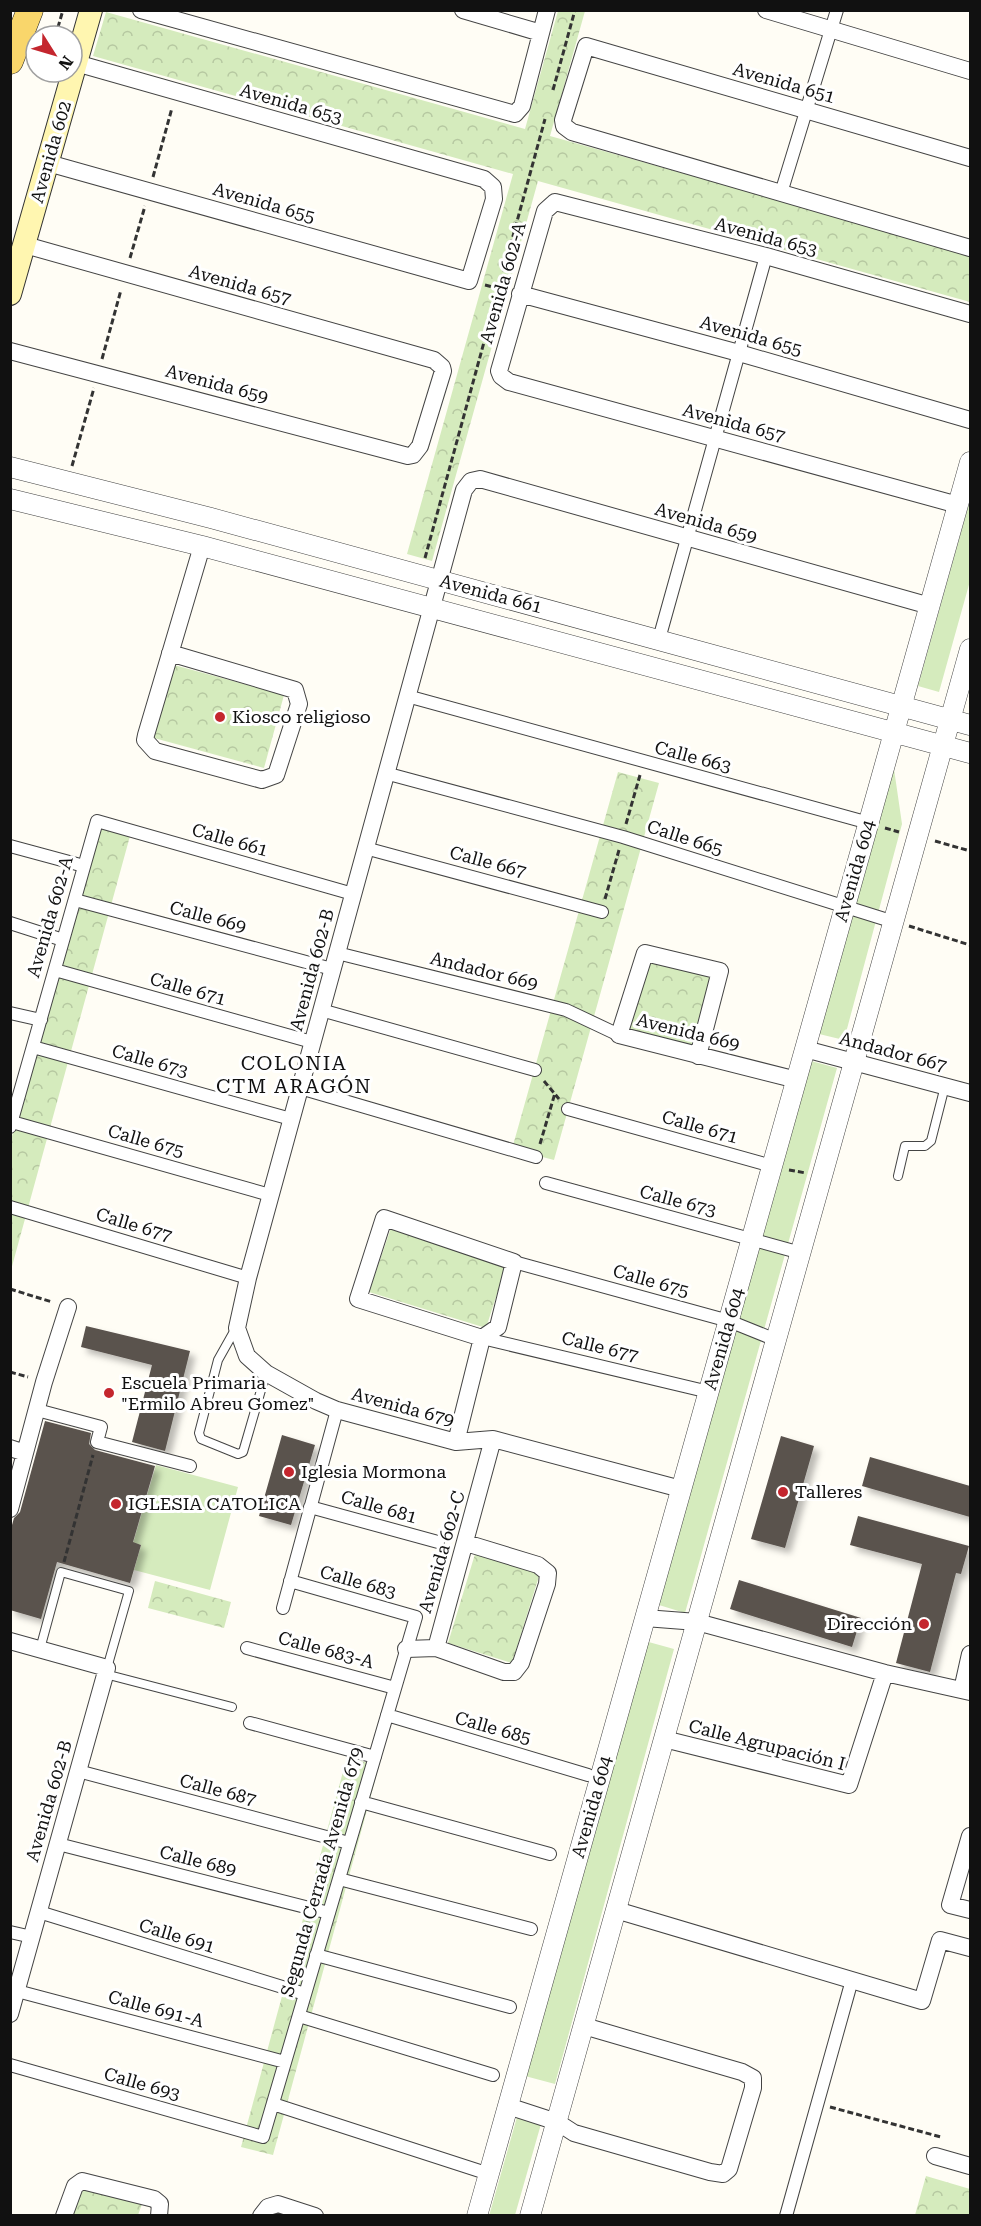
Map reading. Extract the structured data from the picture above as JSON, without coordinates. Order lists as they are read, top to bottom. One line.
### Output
{"streets":{"main road":["Avenida 602"],"street":["Avenida 651","Avenida 653","Avenida 655","Avenida 602-A","Avenida 657","Avenida 659","Avenida 661","Calle 663","Calle 665","Calle 661","Calle 667","Avenida 604","Calle 669","Avenida 602-B","Andador 669","Calle 671","Avenida 669","Andador 667","Calle 673","Calle 675","Calle 677","Avenida 679","Calle 681","Avenida 602-C","Calle 683","Calle 683-A","Calle 685","Calle Agrupación I","Calle 687","Calle 689","Segunda Cerrada Avenida 679","Calle 691","Calle 691-A","Calle 693"]},"crossings":[["Avenida 653","Avenida 602-A"],["Avenida 602","Avenida 655"],["Avenida 602","Avenida 657"],["Avenida 655","Avenida 602-A"],["Avenida 602-A","Avenida 657"],["Avenida 602-A","Calle 661"],["Avenida 602-A","Calle 669"],["Avenida 602-A","Calle 671"],["Avenida 602-A","Calle 673"],["Avenida 602-A","Calle 675"],["Avenida 657","Avenida 659"],["Avenida 657","Avenida 604"],["Avenida 659","Avenida 661"],["Avenida 659","Avenida 604"],["Avenida 661","Avenida 604"],["Avenida 661","Avenida 602-B"],["Calle 663","Avenida 604"],["Calle 663","Avenida 602-B"],["Calle 665","Avenida 604"],["Calle 665","Avenida 602-B"],["Calle 661","Avenida 602-B"],["Calle 667","Avenida 602-B"],["Avenida 604","Calle 671"],["Avenida 604","Avenida 669"],["Avenida 604","Andador 667"],["Avenida 604","Calle 673"],["Avenida 604","Calle 675"],["Avenida 604","Calle 677"],["Avenida 604","Avenida 679"],["Calle 669","Avenida 602-B"],["Calle 669","Andador 669"],["Avenida 602-B","Andador 669"],["Avenida 602-B","Calle 671"],["Avenida 602-B","Calle 673"],["Avenida 602-B","Calle 675"],["Avenida 602-B","Calle 677"],["Avenida 602-B","Avenida 679"],["Avenida 602-B","Calle 687"],["Avenida 602-B","Calle 689"],["Avenida 602-B","Calle 691"],["Avenida 602-B","Calle 691-A"],["Andador 669","Avenida 669"],["Avenida 679","Avenida 602-C"],["Calle 683","Segunda Cerrada Avenida 679"],["Calle 683-A","Segunda Cerrada Avenida 679"],["Calle 685","Segunda Cerrada Avenida 679"],["Calle 687","Segunda Cerrada Avenida 679"],["Calle 689","Segunda Cerrada Avenida 679"],["Segunda Cerrada Avenida 679","Calle 691"],["Segunda Cerrada Avenida 679","Calle 691-A"],["Segunda Cerrada Avenida 679","Calle 693"]],"districts":["COLONIA CTM ARAGÓN"],"places":["Kiosco religioso","Escuela Primaria \"Ermilo Abreu Gomez\"","Iglesia Mormona","Talleres","IGLESIA CATOLICA","Dirección"],"north":"bottom right"}
